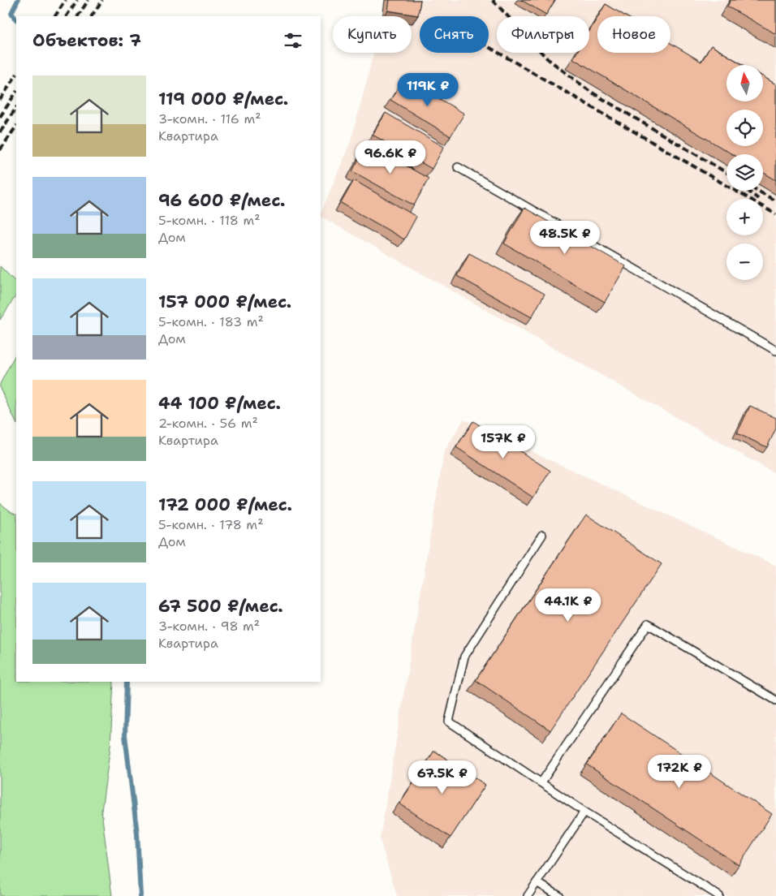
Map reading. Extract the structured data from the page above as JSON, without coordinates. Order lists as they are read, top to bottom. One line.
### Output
{"north":"top","page":{"chip":["Купить","Снять","Фильтры","Новое"],"heading":"Объектов: 7","map_buttons":["+","−"],"list":[{"name":"119 000 ₽/мес.","note":"3-комн. · 116 m² · Квартира"},{"name":"96 600 ₽/мес.","note":"5-комн. · 118 m² · Дом"},{"name":"157 000 ₽/мес.","note":"5-комн. · 183 m² · Дом"},{"name":"44 100 ₽/мес.","note":"2-комн. · 56 m² · Квартира"},{"name":"172 000 ₽/мес.","note":"5-комн. · 178 m² · Дом"},{"name":"67 500 ₽/мес.","note":"3-комн. · 98 m² · Квартира"}],"price":["119K ₽","96.6K ₽","48.5K ₽","157K ₽","44.1K ₽","172K ₽","67.5K ₽"]}}
